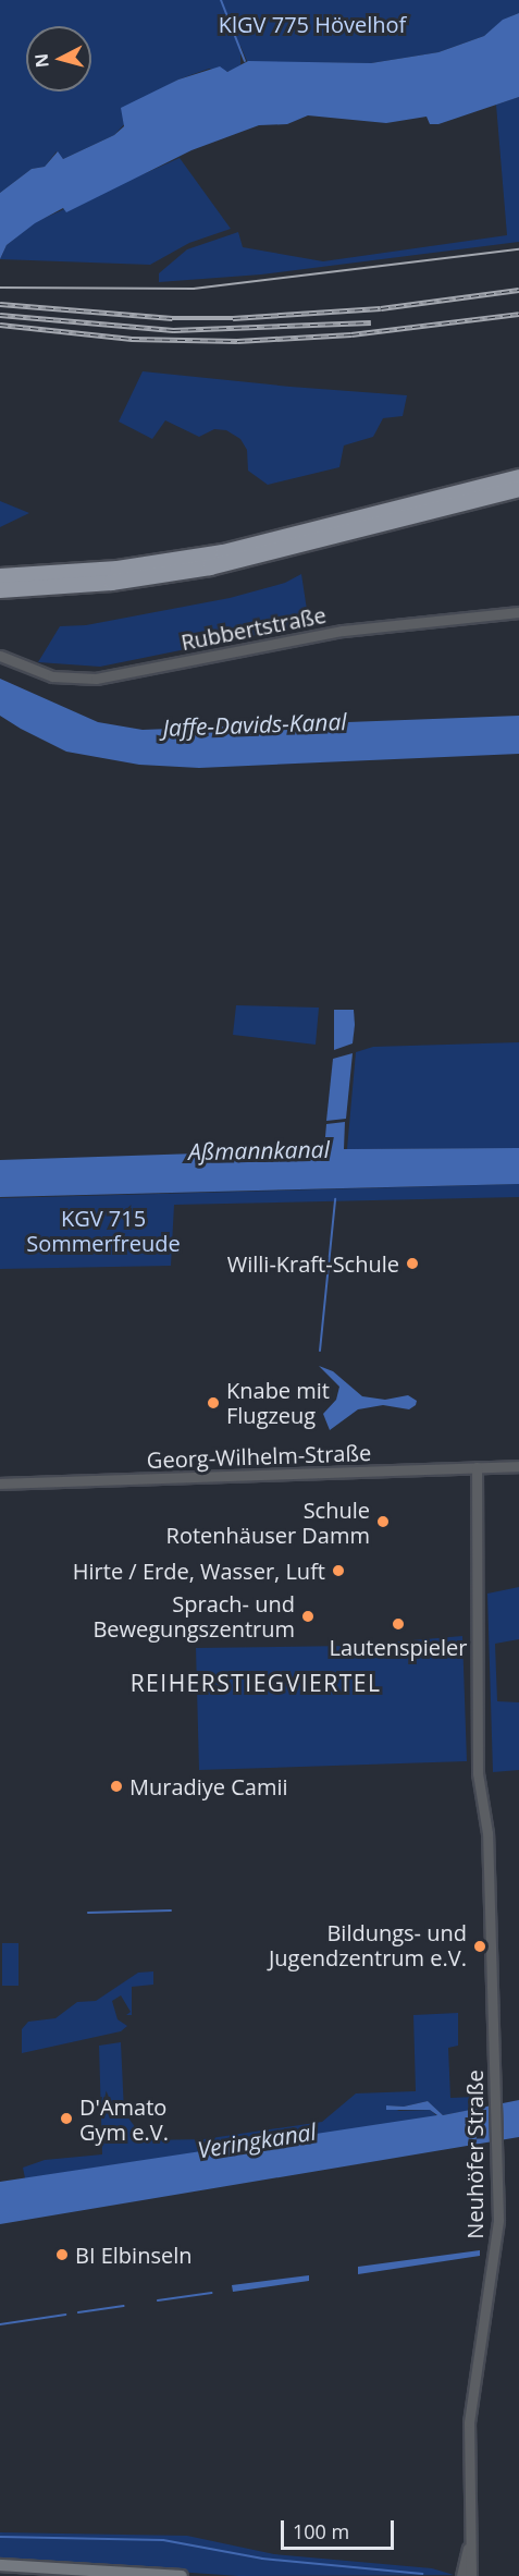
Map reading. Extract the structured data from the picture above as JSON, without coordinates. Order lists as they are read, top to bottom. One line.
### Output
{"streets":{"street":["Rubbertstraße","Georg-Wilhelm-Straße","Neuhöfer Straße"]},"crossings":[["Georg-Wilhelm-Straße","Neuhöfer Straße"]],"districts":["REIHERSTIEGVIERTEL"],"water":["Jaffe-Davids-Kanal","Aßmannkanal","Veringkanal"],"parks":["KlGV 775 Hövelhof","KGV 715 Sommerfreude"],"places":["Willi-Kraft-Schule","Knabe mit Flugzeug","Schule Rotenhäuser Damm","Hirte / Erde, Wasser, Luft","Sprach- und Bewegungszentrum","Lautenspieler","Muradiye Camii","Bildungs- und Jugendzentrum e.V.","D'Amato Gym e.V.","BI Elbinseln"],"scale_bar":"100 m","north":"left"}
